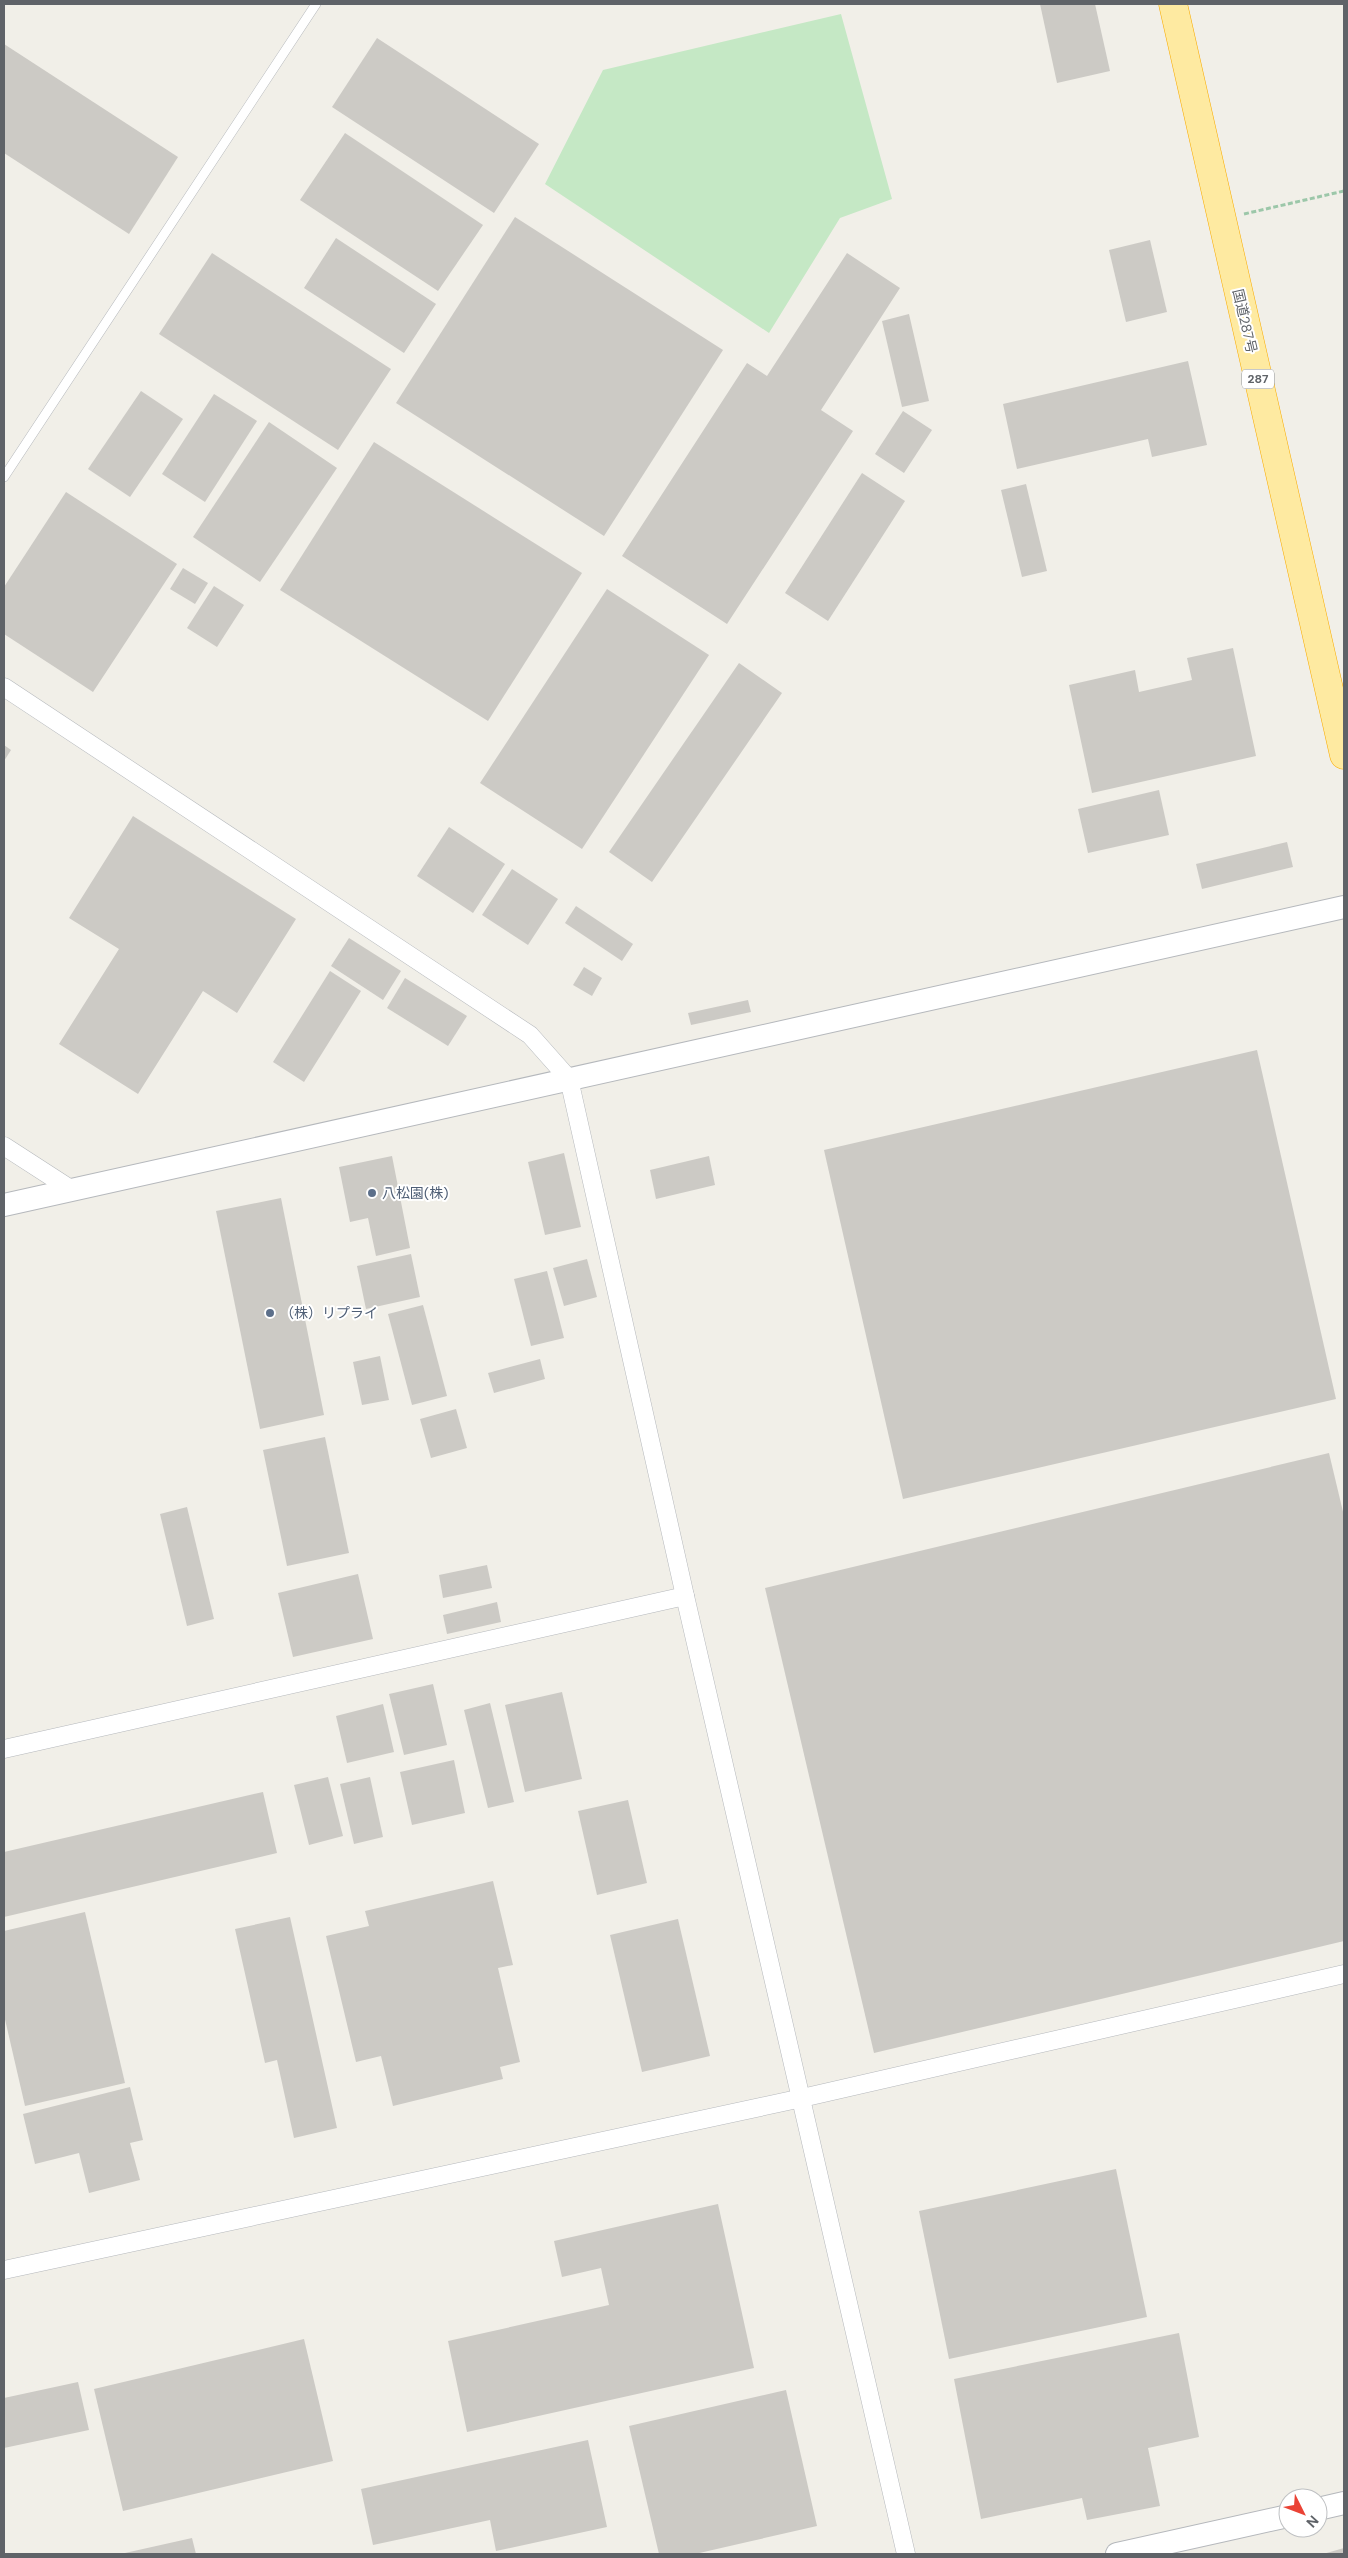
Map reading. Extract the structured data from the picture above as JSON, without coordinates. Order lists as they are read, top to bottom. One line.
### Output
{"streets":{"highway":["国道287号","287"]},"places":["八松園(株)","（株）リプライ"],"north":"bottom right"}
